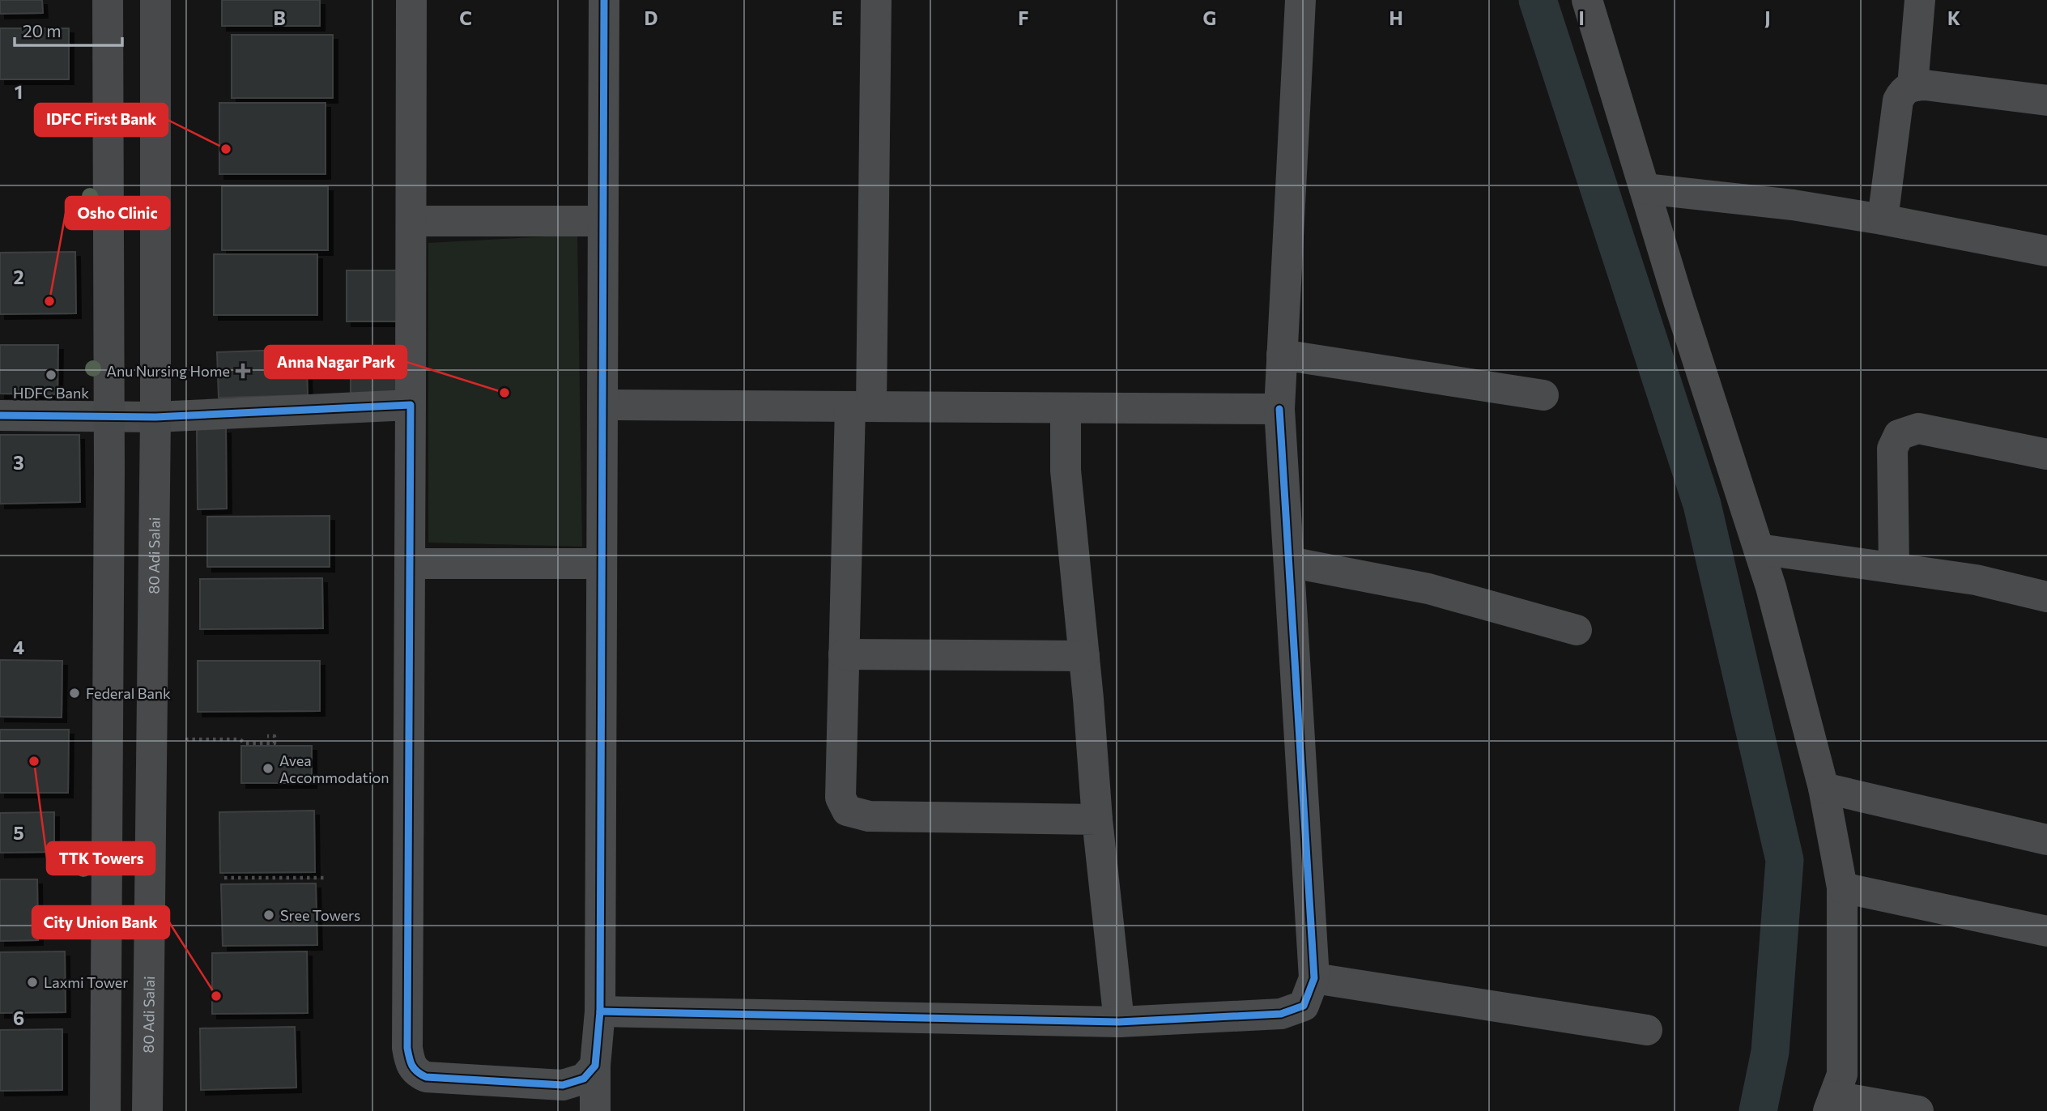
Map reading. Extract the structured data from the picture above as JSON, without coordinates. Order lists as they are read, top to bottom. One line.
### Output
{"streets":{"main road":["80 Adi Salai"]},"places":{"other":["IDFC First Bank","Osho Clinic","HDFC Bank","Anna Nagar Park","Federal Bank","TTK Towers","Avea Accommodation","Sree Towers","Laxmi Tower","City Union Bank"],"health":["Anu Nursing Home"]},"scale_bar":"20 m","grid":{"columns":["B","C","D","E","F","G","H","I","J","K"],"rows":["1","2","3","4","5","6"]}}
